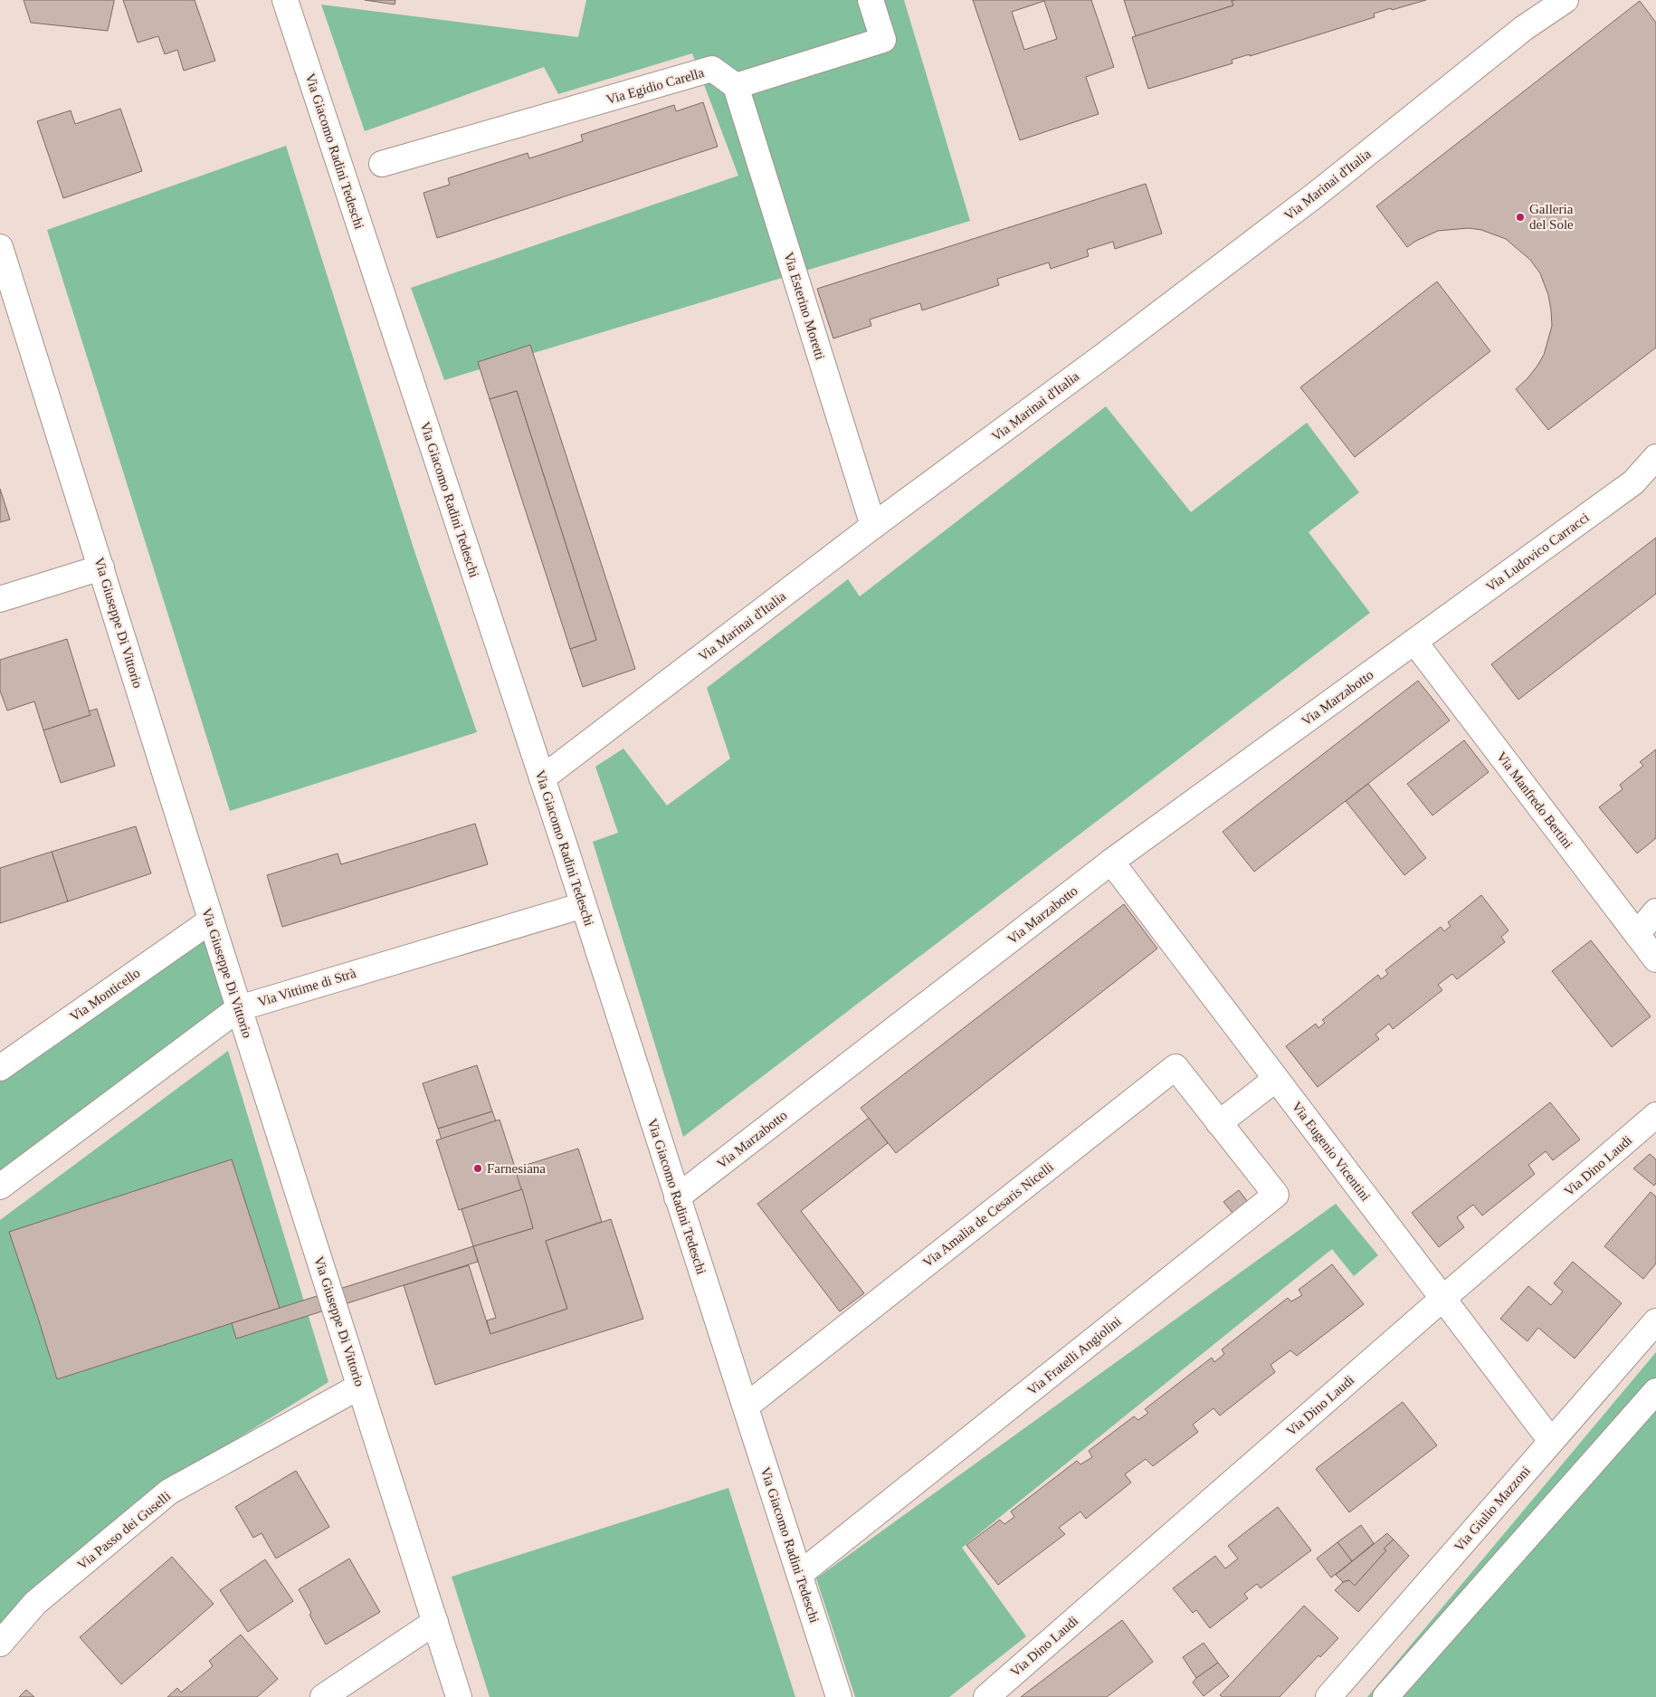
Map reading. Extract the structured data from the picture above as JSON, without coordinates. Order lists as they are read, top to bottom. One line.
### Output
{"streets":{"street":["Via Egidio Carella","Via Giacomo Radini Tedeschi","Via Marinai d'Italia","Via Esterino Moretti","Via Ludovico Carracci","Via Giuseppe Di Vittorio","Via Marzabotto","Via Manfredo Bertini","Via Vittime di Strà","Via Monticello","Via Eugenio Vicentini","Via Dino Laudi","Via Amalia de Cesaris Nicelli","Via Fratelli Angiolini","Via Giulio Mazzoni","Via Passo dei Guselli"]},"crossings":[["Via Egidio Carella","Via Esterino Moretti"],["Via Giacomo Radini Tedeschi","Via Marinai d'Italia"],["Via Giacomo Radini Tedeschi","Via Marzabotto"],["Via Giacomo Radini Tedeschi","Via Vittime di Strà"],["Via Giacomo Radini Tedeschi","Via Amalia de Cesaris Nicelli"],["Via Giacomo Radini Tedeschi","Via Fratelli Angiolini"],["Via Marinai d'Italia","Via Esterino Moretti"],["Via Ludovico Carracci","Via Marzabotto"],["Via Ludovico Carracci","Via Manfredo Bertini"],["Via Giuseppe Di Vittorio","Via Vittime di Strà"],["Via Giuseppe Di Vittorio","Via Monticello"],["Via Giuseppe Di Vittorio","Via Passo dei Guselli"],["Via Marzabotto","Via Manfredo Bertini"],["Via Marzabotto","Via Eugenio Vicentini"],["Via Eugenio Vicentini","Via Dino Laudi"],["Via Eugenio Vicentini","Via Giulio Mazzoni"],["Via Amalia de Cesaris Nicelli","Via Fratelli Angiolini"]],"places":["Galleria del Sole","Farnesiana"]}
